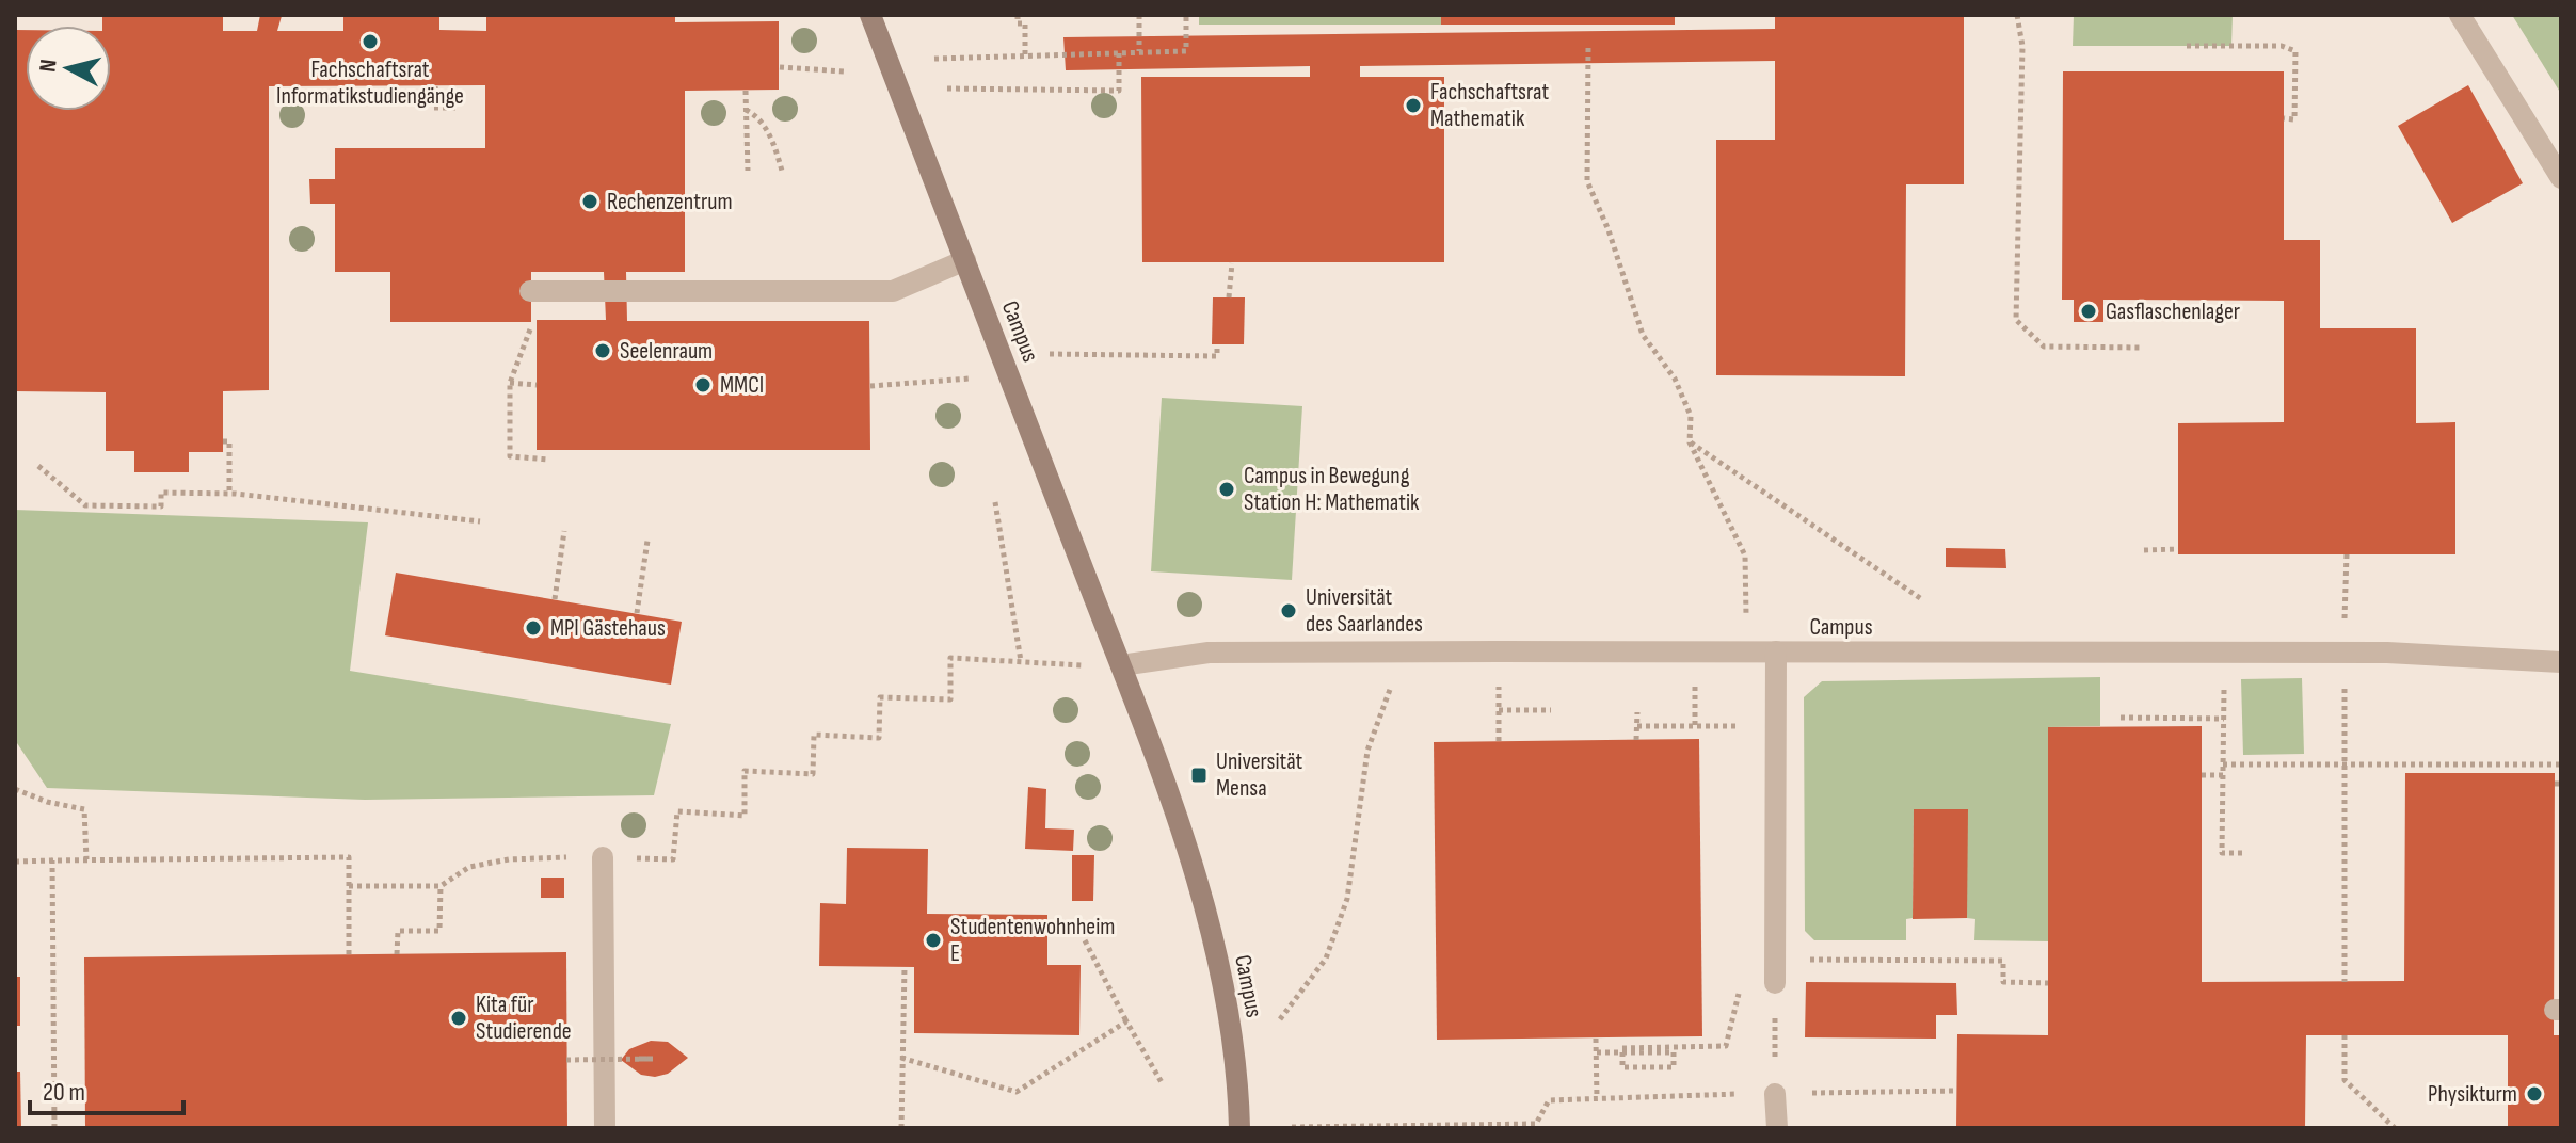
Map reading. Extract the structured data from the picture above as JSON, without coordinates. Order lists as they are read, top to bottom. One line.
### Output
{"streets":{"street":["Campus"]},"places":{"other":["Fachschaftsrat Informatikstudiengänge","Fachschaftsrat Mathematik","Rechenzentrum","Gasflaschenlager","Seelenraum","MMCI","Campus in Bewegung Station H: Mathematik","Universität des Saarlandes","MPI Gästehaus","Studentenwohnheim E","Kita für Studierende","Physikturm"],"transit":["Universität Mensa"]},"scale_bar":"20 m","north":"left"}
